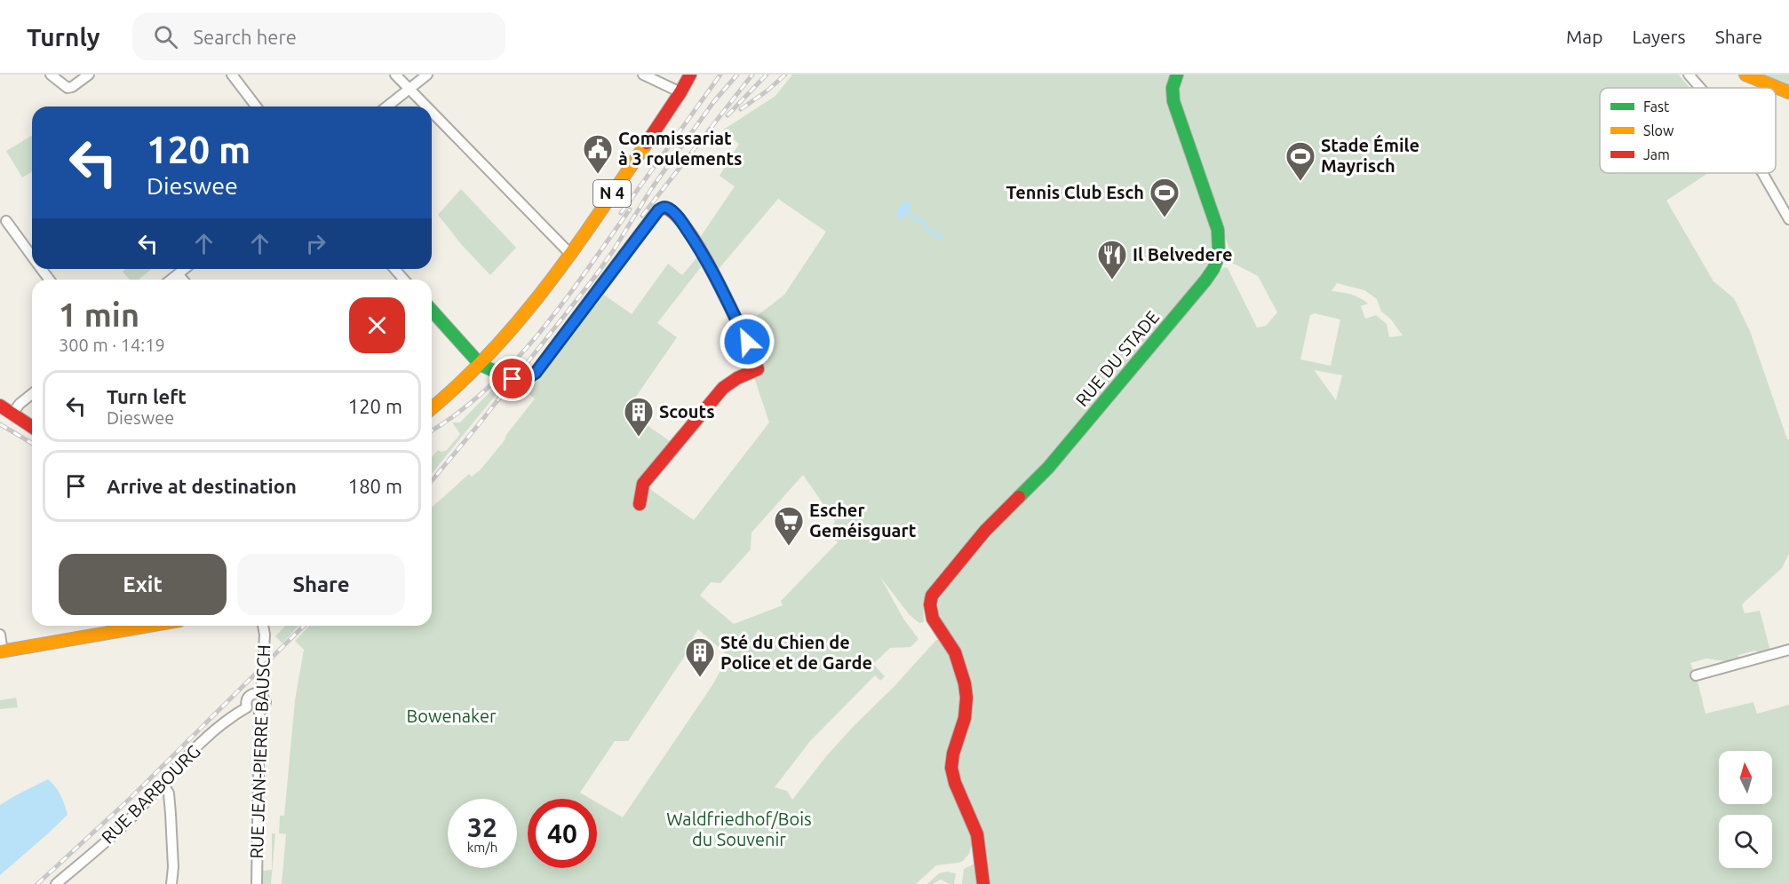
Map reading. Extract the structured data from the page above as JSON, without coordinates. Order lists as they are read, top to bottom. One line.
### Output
{"streets":{"street":["N 4","RUE DU STADE","RUE JEAN-PIERRE BAUSCH","RUE BARBOURG"]},"crossings":[["RUE JEAN-PIERRE BAUSCH","RUE BARBOURG"]],"parks":["Bowenaker","Waldfriedhof/Bois du Souvenir"],"places":{"public building":["Commissariat à 3 roulements"],"sports":["Stade Émile Mayrisch","Tennis Club Esch"],"restaurant":["Il Belvedere"],"building":["Scouts","Sté du Chien de Police et de Garde"],"supermarket":["Escher Geméisguart"]},"legend":["Fast","Slow","Jam"],"north":"top","page":{"header":"Turnly","search":"Search here","nav":["Map","Layers","Share"],"turn":["120 m","Dieswee"],"heading":["1 min","300 m · 14:19"],"list":[{"name":"Turn left","note":"Dieswee","value":"120 m"},{"name":"Arrive at destination","value":"180 m"}],"buttons":["Exit","Share"],"speed":"32 km/h","limit":"40"}}
